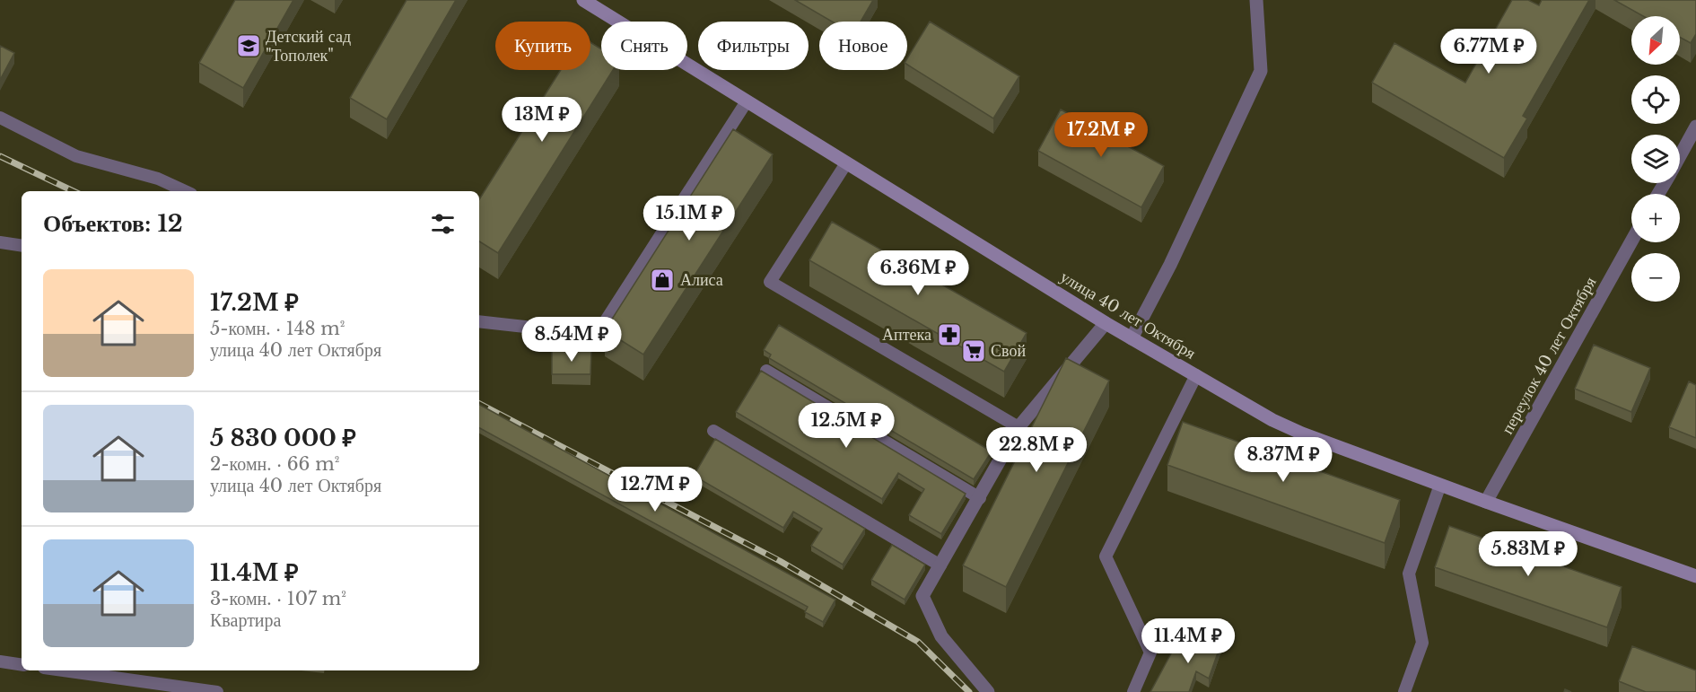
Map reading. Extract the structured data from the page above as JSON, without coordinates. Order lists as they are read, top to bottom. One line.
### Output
{"streets":{"main road":["улица 40 лет Октября"],"street":["переулок 40 лет Октября"]},"crossings":[["улица 40 лет Октября","переулок 40 лет Октября"]],"places":{"school or university":["Детский сад \"Тополек\""],"shop":["Алиса"],"pharmacy":["Аптека"],"supermarket":["Свой"]},"north":"bottom left","page":{"map_buttons":["+","−"],"chip":["Купить","Снять","Фильтры","Новое"],"price":["6.77M ₽","13M ₽","17.2M ₽","15.1M ₽","6.36M ₽","8.54M ₽","12.5M ₽","22.8M ₽","8.37M ₽","12.7M ₽","5.83M ₽","11.4M ₽"],"heading":"Объектов: 12","list":[{"name":"17.2M ₽","note":"5-комн. · 148 m² · улица 40 лет Октября"},{"name":"5 830 000 ₽","note":"2-комн. · 66 m² · улица 40 лет Октября"},{"name":"11.4M ₽","note":"3-комн. · 107 m² · Квартира"}]}}
